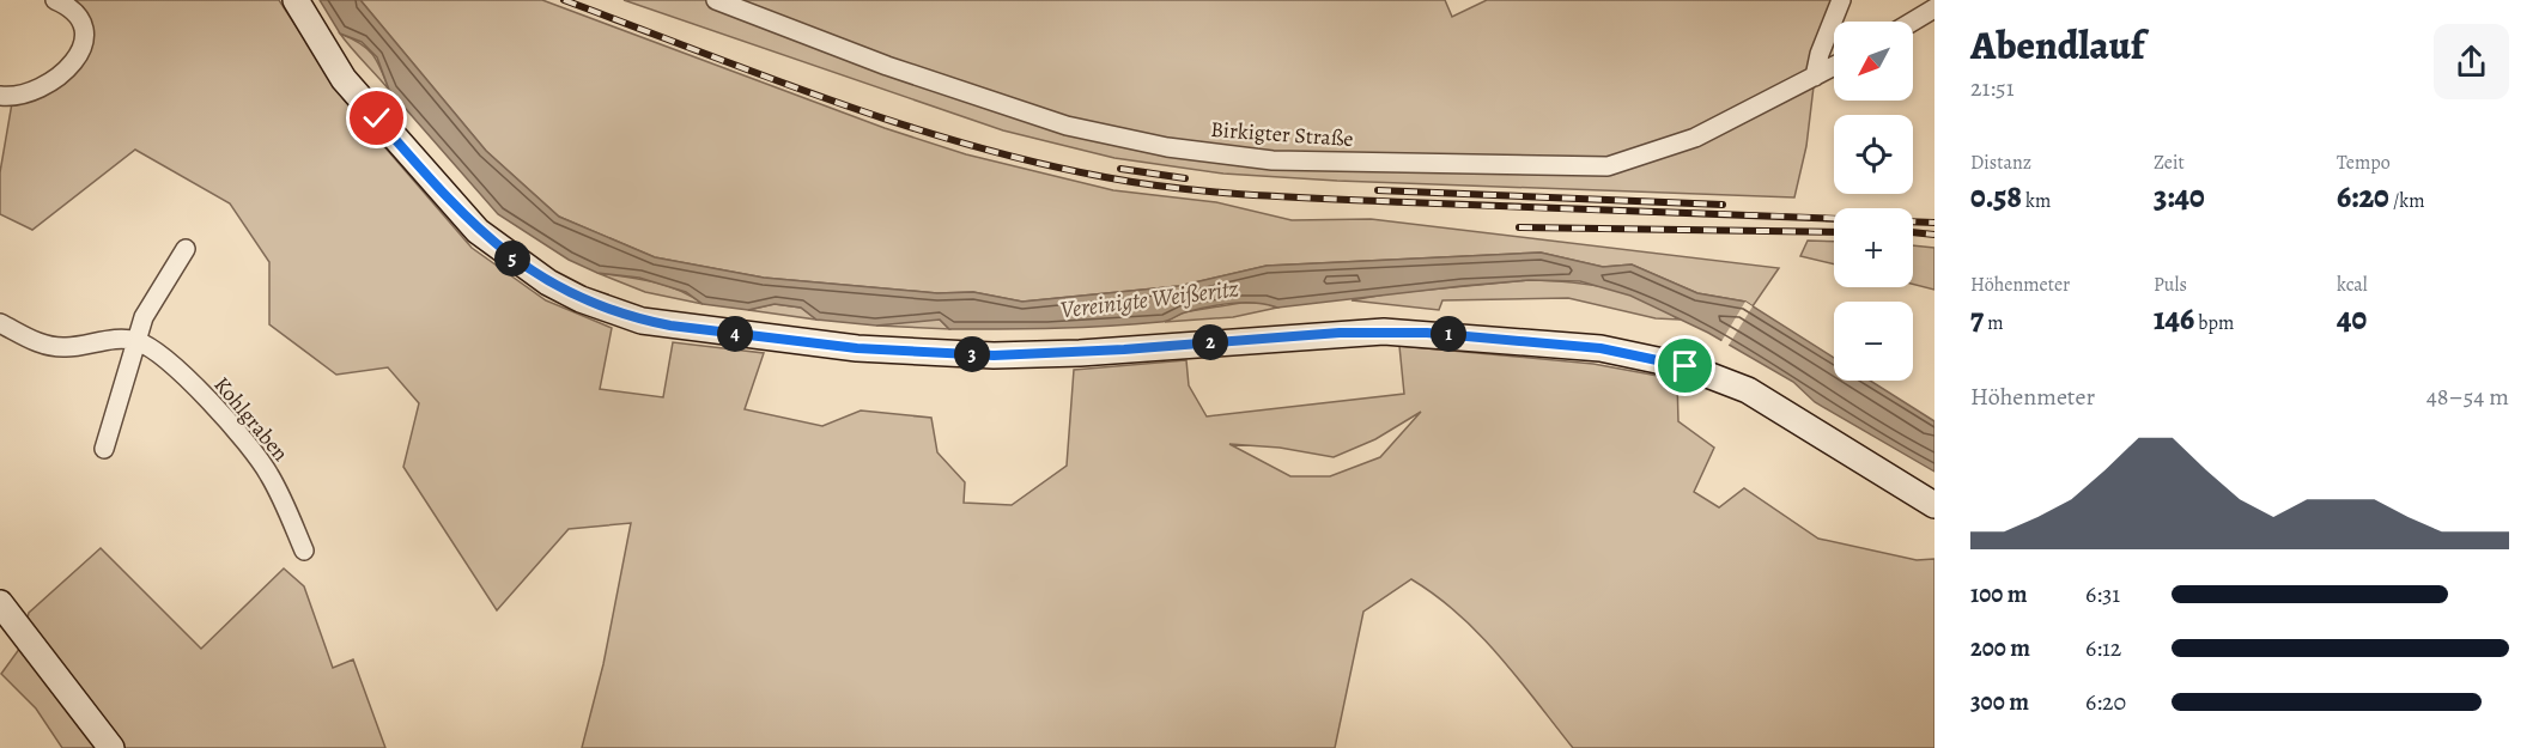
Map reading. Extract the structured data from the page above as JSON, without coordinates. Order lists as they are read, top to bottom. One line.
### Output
{"streets":{"street":["Birkigter Straße","Kohlgraben"]},"water":["Vereinigte Weißeritz"],"north":"bottom left","page":{"heading":["Abendlauf","21:51"],"map_buttons":["+","−"],"stats":[["Distanz","0.58 km"],["Zeit","3:40"],["Tempo","6:20 /km"],["Höhenmeter","7 m"],["Puls","146 bpm"],["kcal","40"]],"pins":["5","1","4","2","3"],"chart":["Höhenmeter","48–54 m"],"list":[{"name":"100 m","note":"6:31"},{"name":"200 m","note":"6:12"},{"name":"300 m","note":"6:20"}]}}
